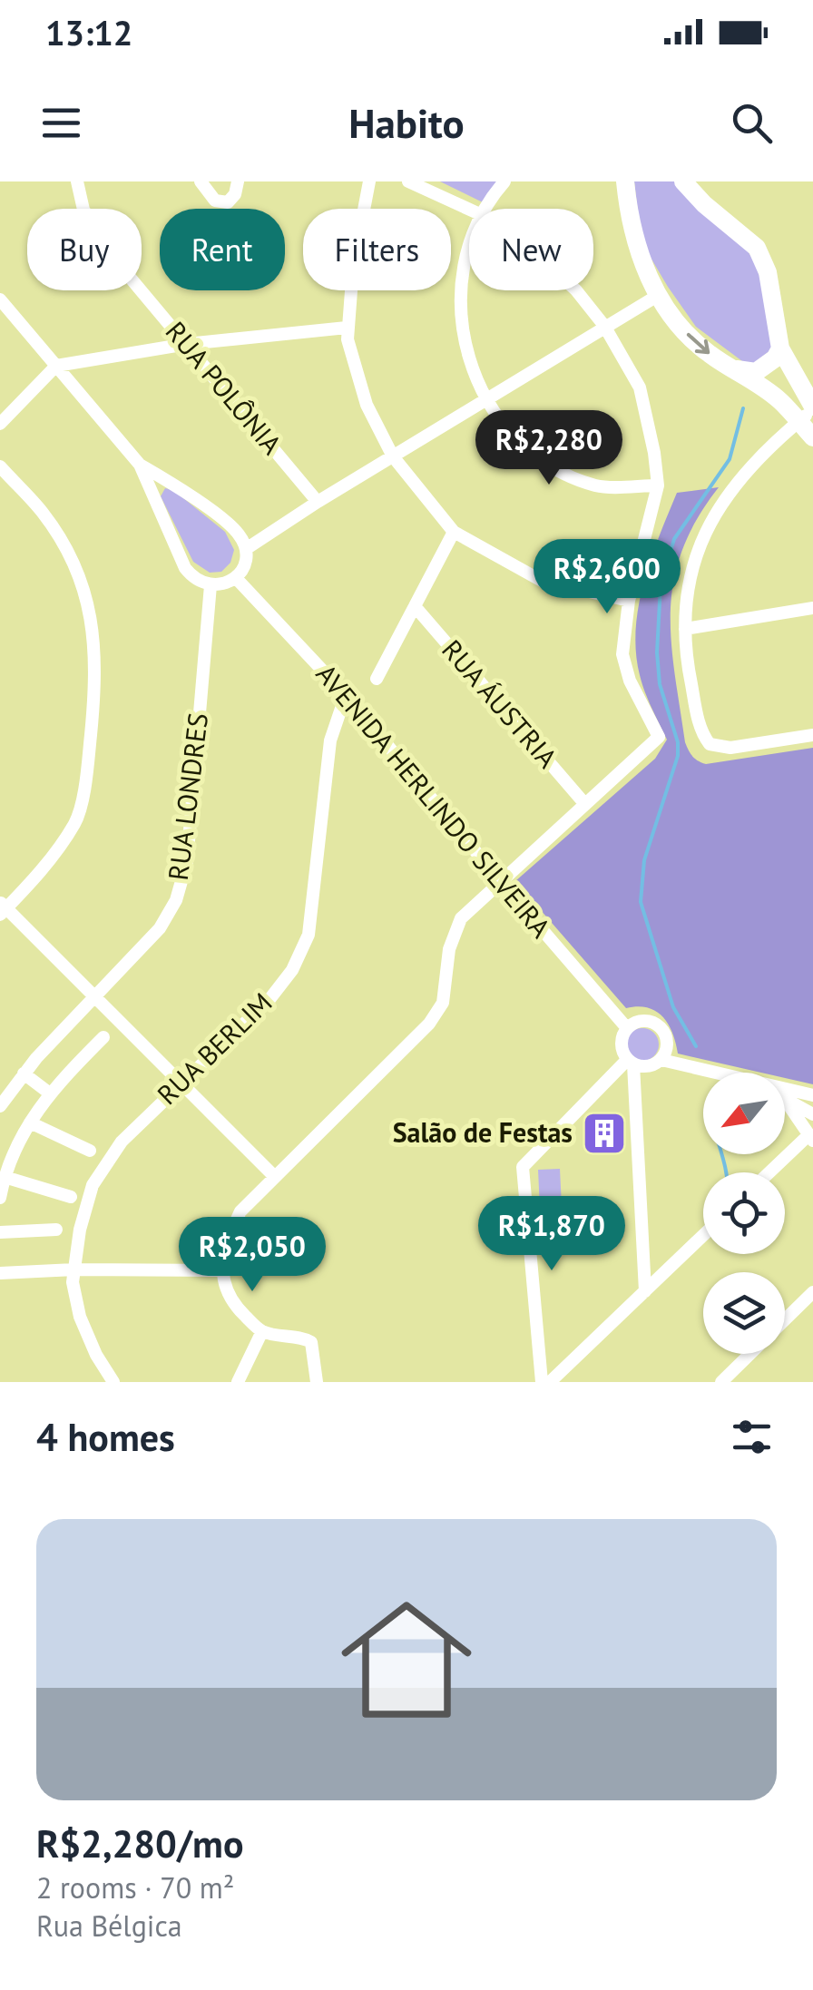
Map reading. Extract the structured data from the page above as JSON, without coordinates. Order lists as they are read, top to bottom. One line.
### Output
{"streets":{"street":["RUA POLÔNIA","RUA ÁUSTRIA","RUA LONDRES","AVENIDA HERLINDO SILVEIRA","RUA BERLIM"]},"crossings":[["AVENIDA HERLINDO SILVEIRA","RUA BERLIM"]],"places":{"building":["Salão de Festas"]},"north":"bottom left","page":{"status":"13:12","header":"Habito","chip":["Buy","Rent","Filters","New"],"price":["R$2,280","R$2,600","R$1,870","R$2,050"],"heading":"4 homes","list":[{"name":"R$2,280/mo","note":"2 rooms · 70 m² · Rua Bélgica"}]}}
